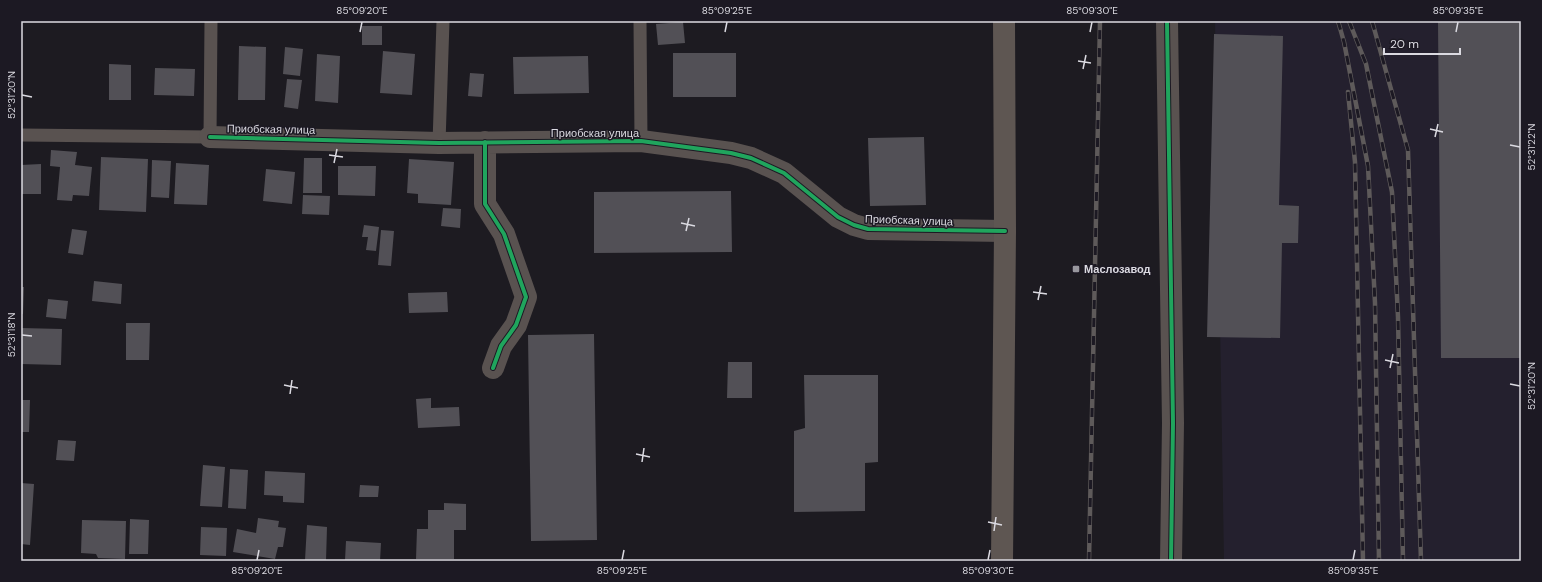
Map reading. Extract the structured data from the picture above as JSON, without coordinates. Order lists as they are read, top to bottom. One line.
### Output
{"streets":{"street":["Приобская улица"]},"places":{"transit":["Маслозавод"]},"scale_bar":"20 m","coordinates":["85°09'20\"E","85°09'25\"E","85°09'30\"E","85°09'35\"E","52°31'20\"N","52°31'22\"N","52°31'18\"N"]}
